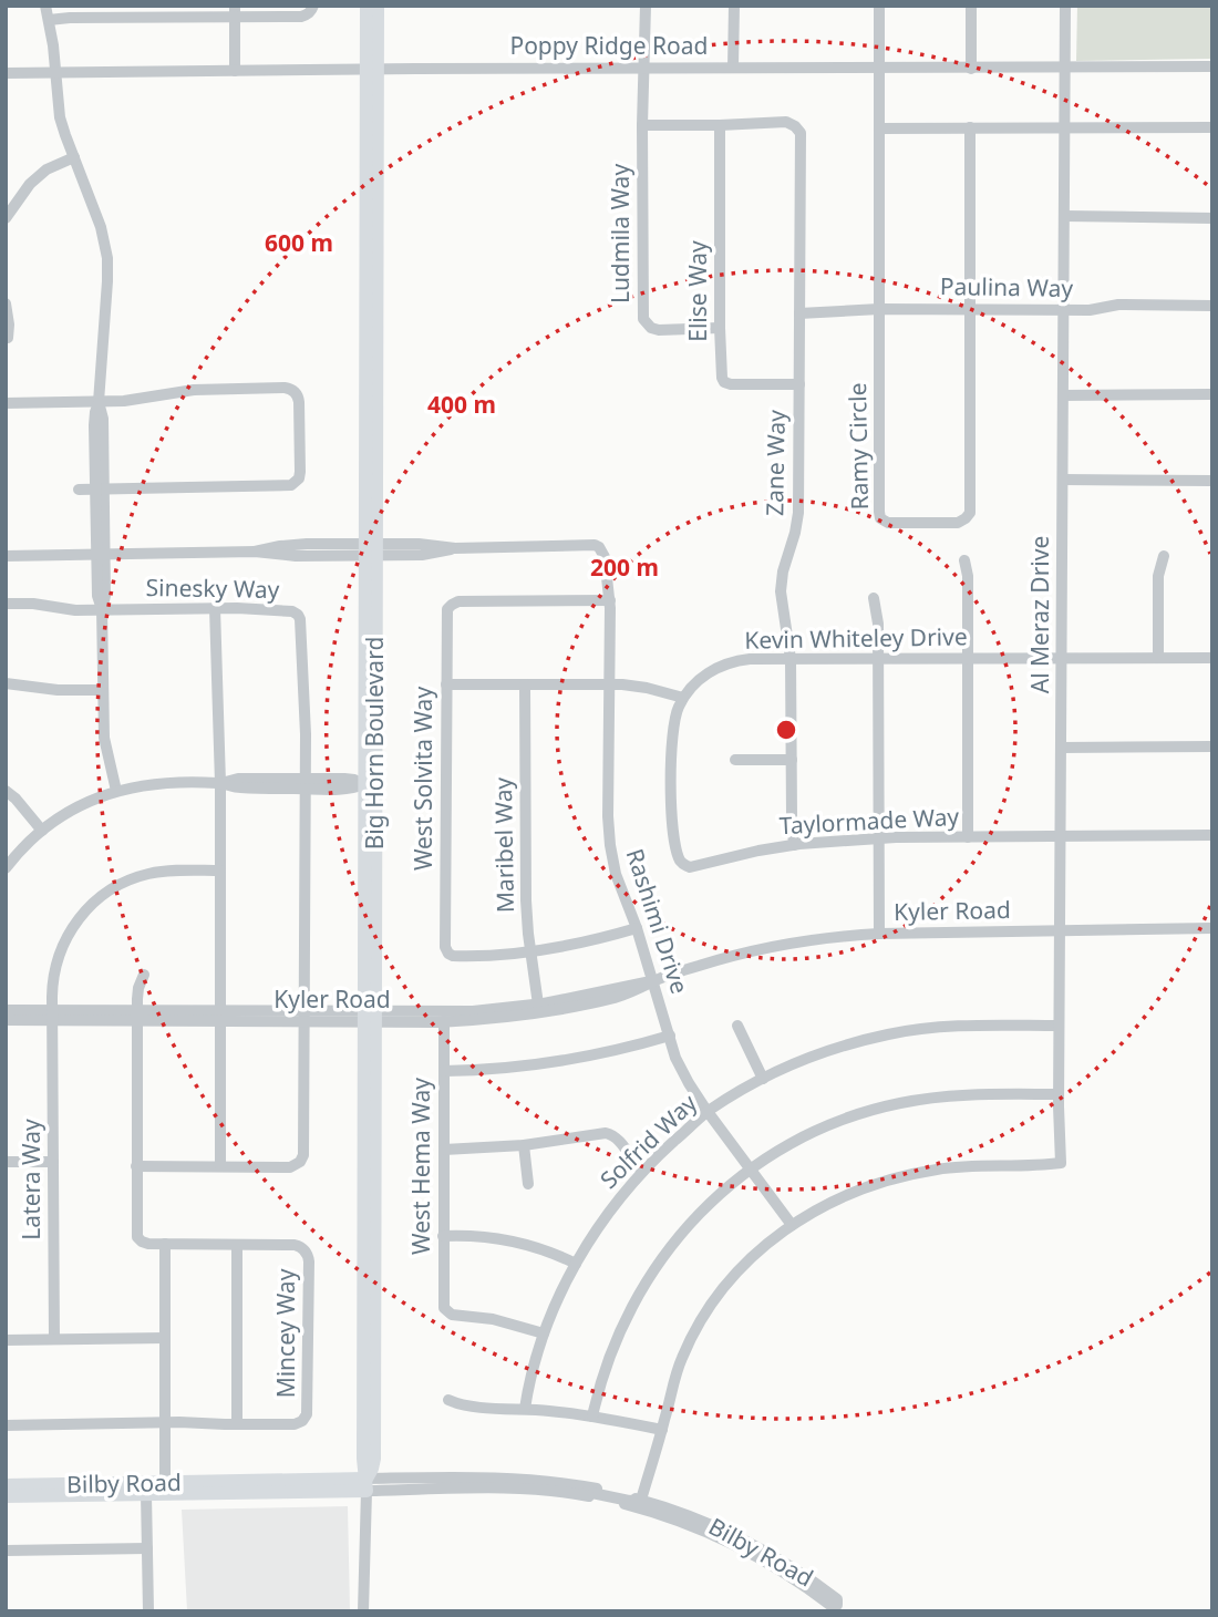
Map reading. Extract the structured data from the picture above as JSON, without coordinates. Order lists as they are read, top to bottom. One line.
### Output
{"streets":{"main road":["Big Horn Boulevard","Bilby Road"],"street":["Poppy Ridge Road","Ludmila Way","Paulina Way","Elise Way","Ramy Circle","Zane Way","Sinesky Way","Al Meraz Drive","Kevin Whiteley Drive","West Solvita Way","Taylormade Way","Maribel Way","Kyler Road","Rashimi Drive","Solfrid Way","West Hema Way","Latera Way","Mincey Way"]},"crossings":[["Poppy Ridge Road","Ludmila Way"],["Poppy Ridge Road","Al Meraz Drive"],["Poppy Ridge Road","Big Horn Boulevard"],["Ludmila Way","Elise Way"],["Paulina Way","Ramy Circle"],["Paulina Way","Zane Way"],["Paulina Way","Al Meraz Drive"],["Elise Way","Zane Way"],["Zane Way","Kevin Whiteley Drive"],["Zane Way","Taylormade Way"],["Al Meraz Drive","Kevin Whiteley Drive"],["Al Meraz Drive","Taylormade Way"],["Al Meraz Drive","Kyler Road"],["Al Meraz Drive","Rashimi Drive"],["Al Meraz Drive","Solfrid Way"],["Kevin Whiteley Drive","Taylormade Way"],["Big Horn Boulevard","Kyler Road"],["Big Horn Boulevard","Rashimi Drive"],["Big Horn Boulevard","Bilby Road"],["West Solvita Way","Maribel Way"],["West Solvita Way","Rashimi Drive"],["Maribel Way","Kyler Road"],["Kyler Road","Rashimi Drive"],["Kyler Road","West Hema Way"],["Kyler Road","Latera Way"],["Rashimi Drive","Solfrid Way"],["Solfrid Way","West Hema Way"]],"rings":["600 m","400 m","200 m"]}
